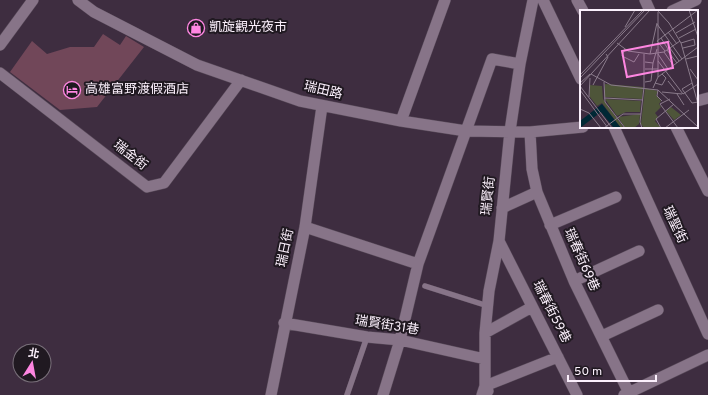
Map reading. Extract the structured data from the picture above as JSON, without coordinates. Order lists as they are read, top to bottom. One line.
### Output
{"streets":{"street":["瑞田路","瑞金街","瑞賢街","瑞聖街","瑞日街","瑞春街69巷","瑞春街59巷","瑞賢街31巷"]},"crossings":[["瑞田路","瑞金街"],["瑞田路","瑞賢街"],["瑞田路","瑞日街"],["瑞田路","瑞春街69巷"],["瑞賢街","瑞春街59巷"],["瑞賢街","瑞賢街31巷"],["瑞日街","瑞賢街31巷"]],"places":{"shop":["凱旋觀光夜市"],"hotel":["高雄富野渡假酒店"]},"scale_bar":"50 m","north":"top"}
